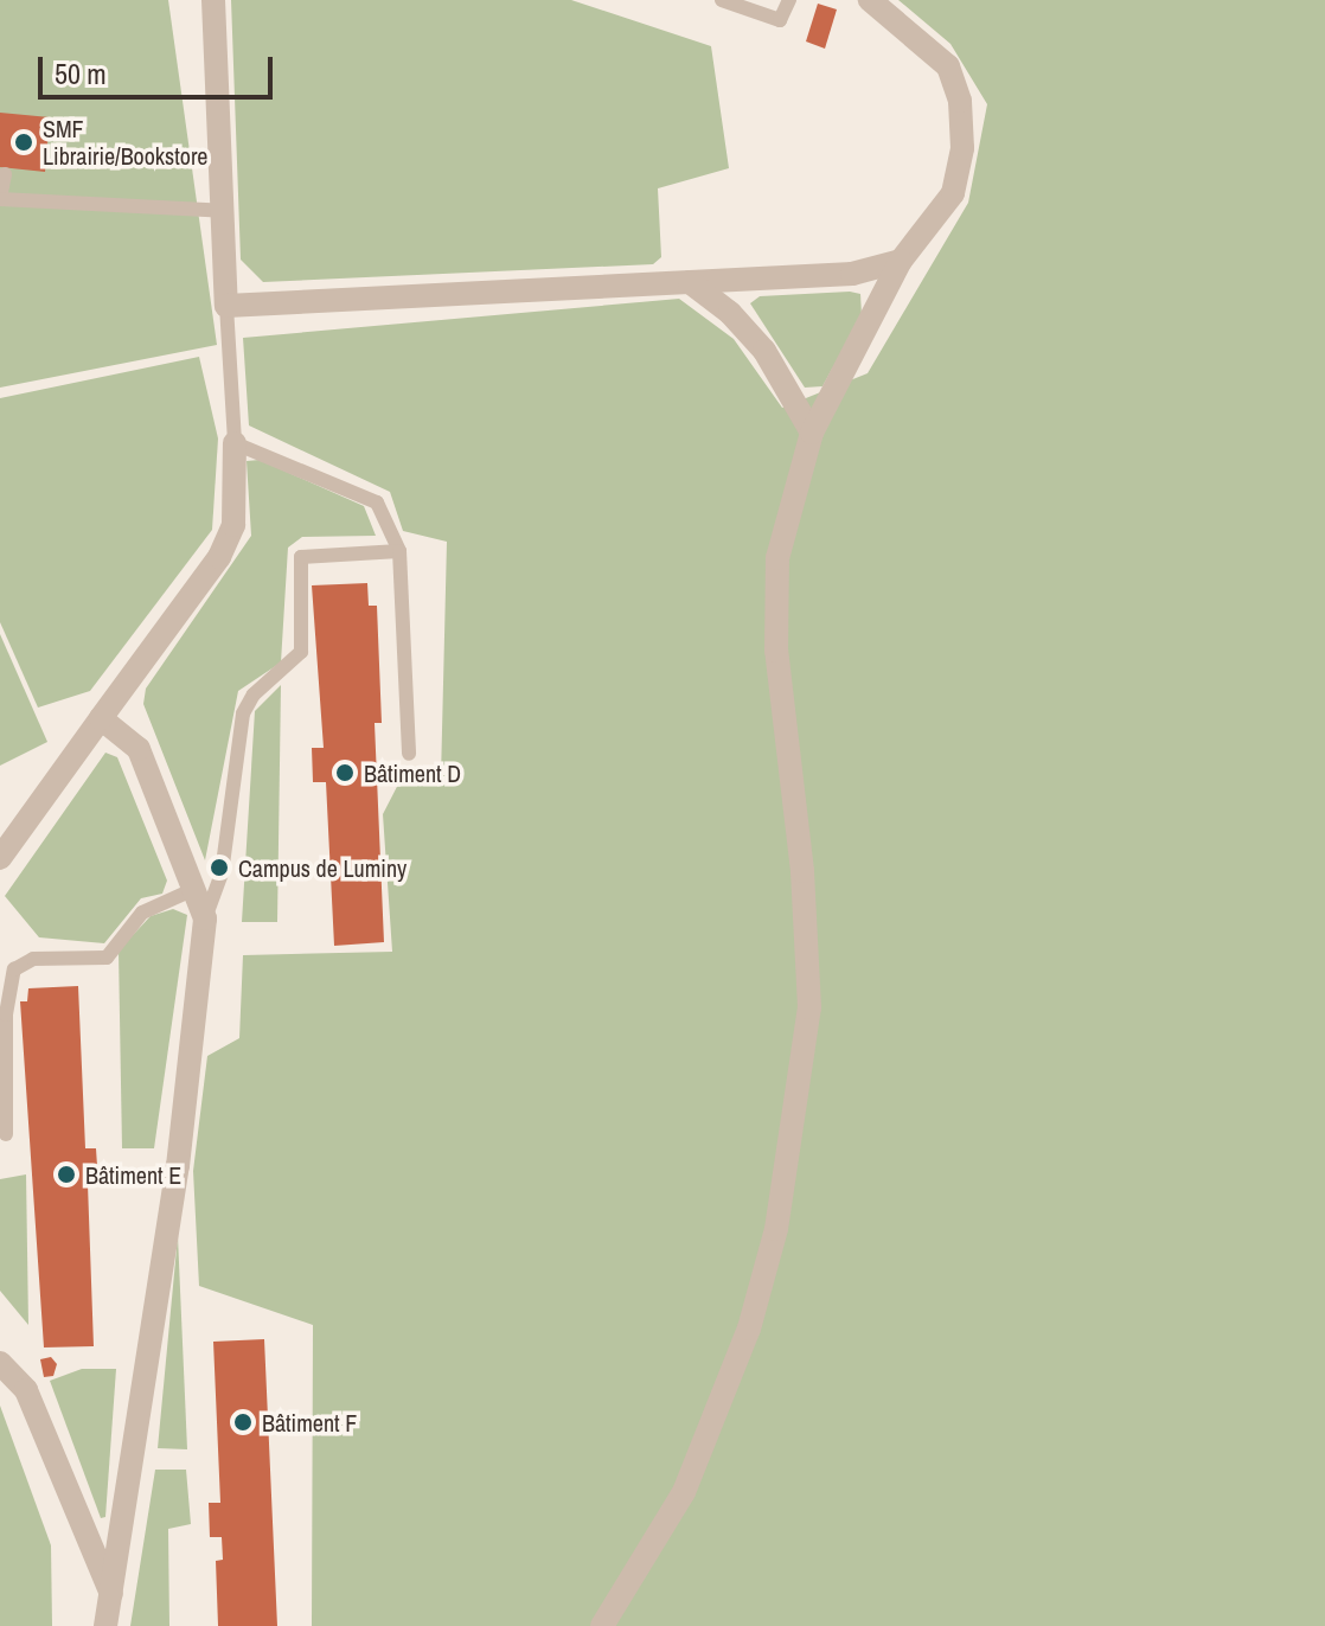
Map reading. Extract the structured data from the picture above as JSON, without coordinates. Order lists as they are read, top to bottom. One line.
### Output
{"places":["SMF Librairie/Bookstore","Bâtiment D","Campus de Luminy","Bâtiment E","Bâtiment F"],"scale_bar":"50 m"}
